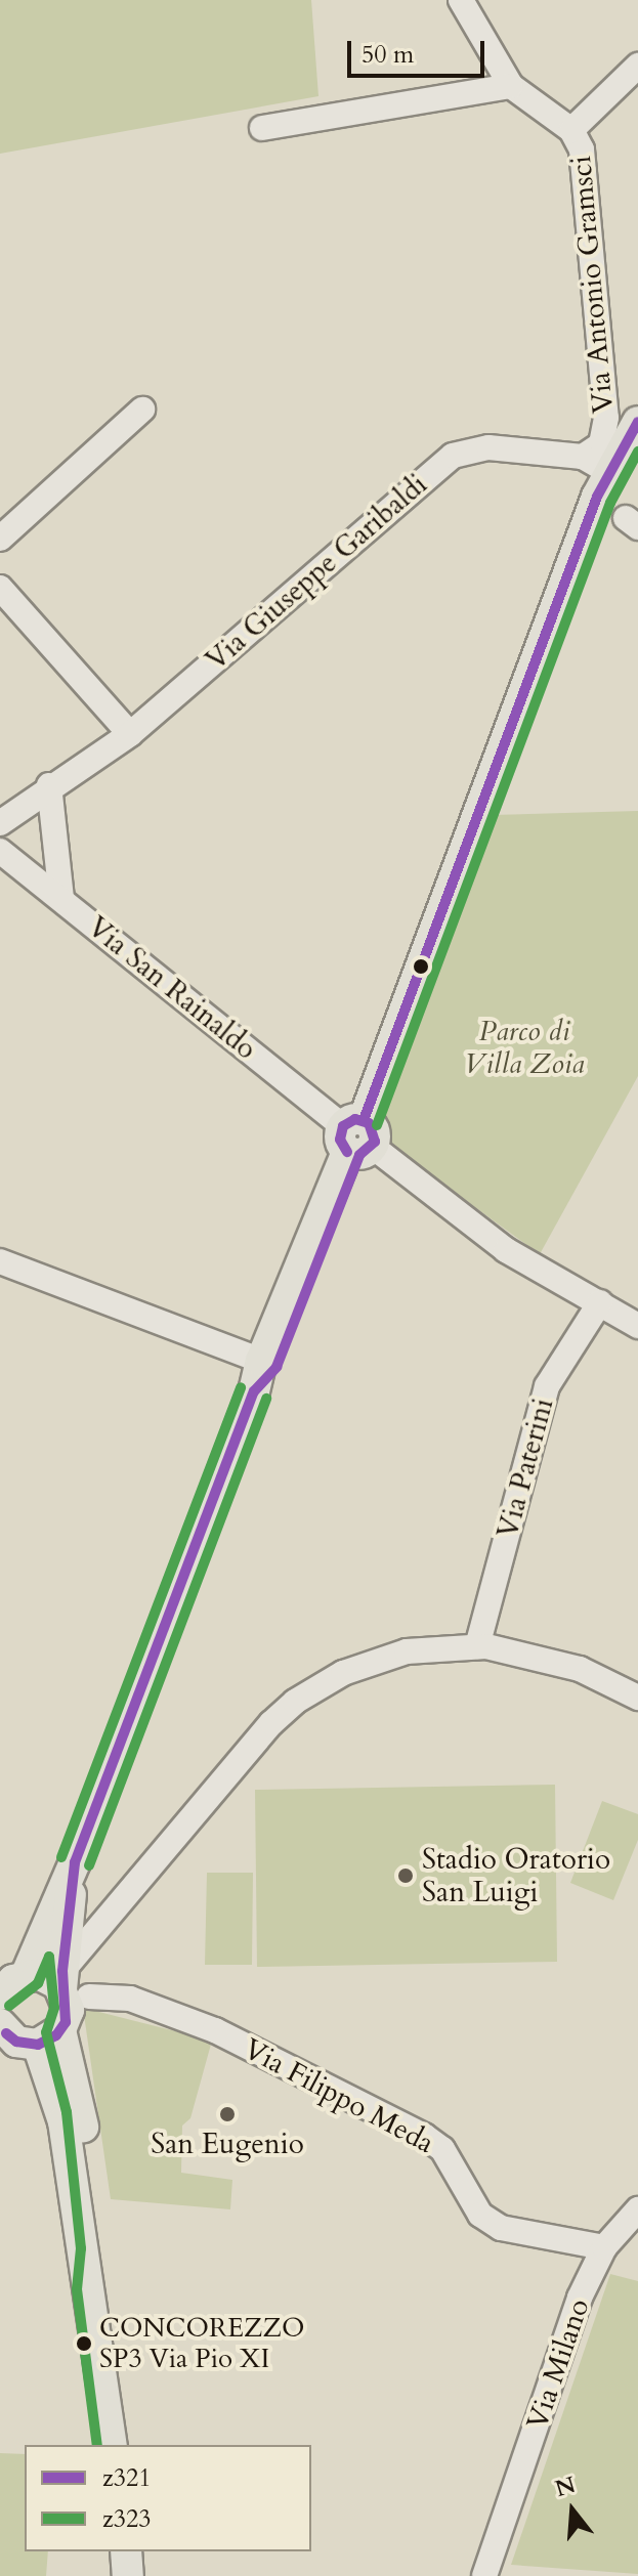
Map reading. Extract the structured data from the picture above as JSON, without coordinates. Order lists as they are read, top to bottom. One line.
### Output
{"streets":{"street":["Via Antonio Gramsci","Via Giuseppe Garibaldi","Via San Rainaldo","Via Paterini","Via Filippo Meda","Via Milano"]},"crossings":[["Via Antonio Gramsci","Via Giuseppe Garibaldi"],["Via San Rainaldo","Via Paterini"],["Via Filippo Meda","Via Milano"]],"parks":["Parco di Villa Zoia"],"places":["Stadio Oratorio San Luigi","San Eugenio","CONCOREZZO SP3 Via Pio XI"],"lines":["transit line z321","transit line z323"],"legend":["z321","z323"],"scale_bar":"50 m","north":"top"}
